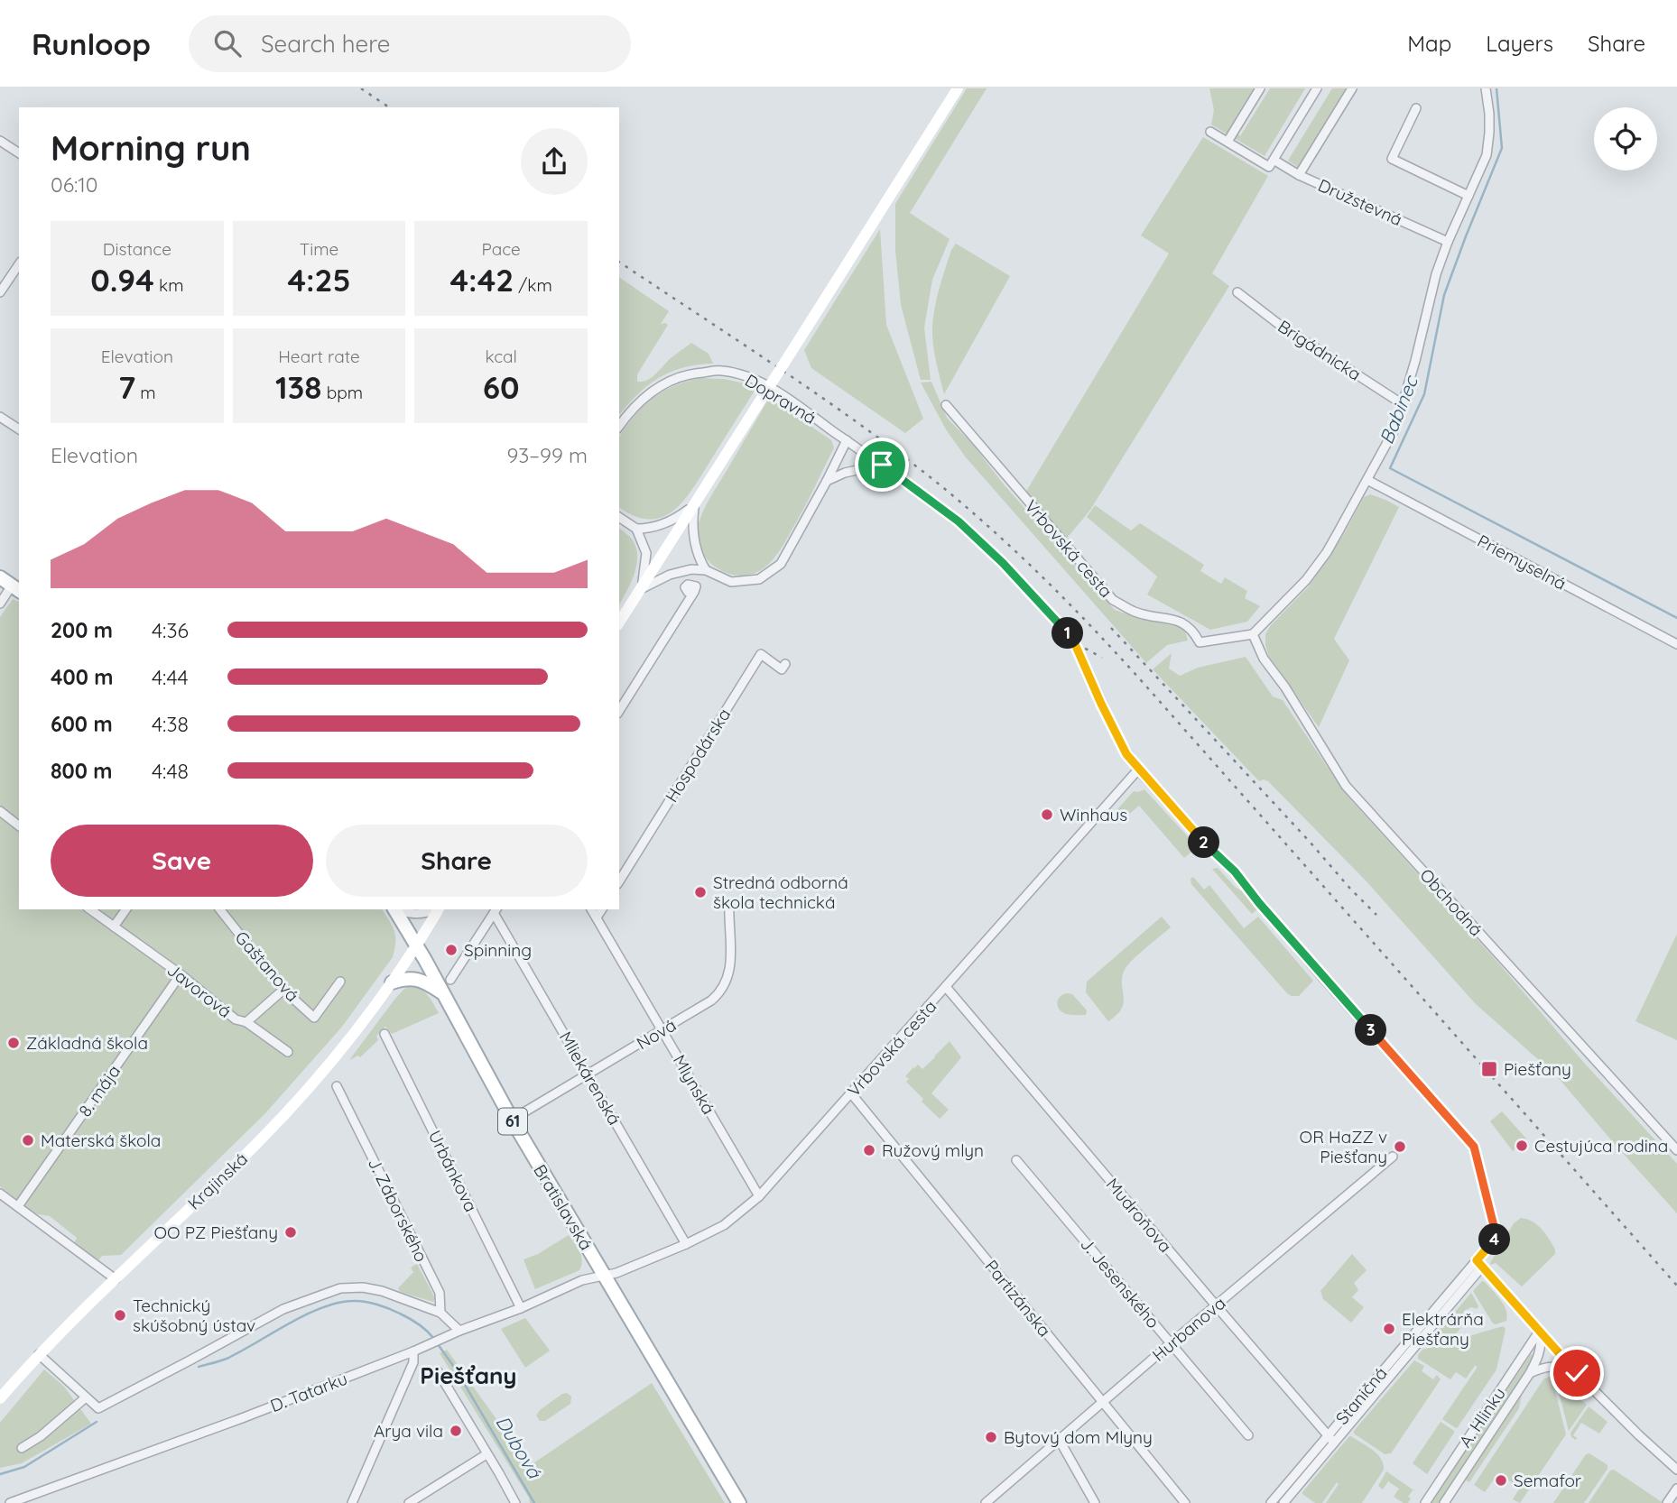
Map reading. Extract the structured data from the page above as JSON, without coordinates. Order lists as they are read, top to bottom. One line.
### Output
{"streets":{"main road":["61","Krajinská","Bratislavská"],"street":["Družstevná","Brigádnicka","Dopravná","Vrbovská cesta","Priemyselná","Hospodárska","Obchodná","Gaštanová","Javorová","Nová","Mliekárenská","Mlynská","8. mája","Urbánkova","J. Záborského","Mudroňova","J. Jesenského","Partizánska","Hurbanova","D. Tatarku","Staničná","A. Hlinku"]},"crossings":[["Dopravná","Vrbovská cesta"],["Dopravná","Staničná"],["Vrbovská cesta","Obchodná"],["Vrbovská cesta","Mliekárenská"],["Vrbovská cesta","Mlynská"],["Vrbovská cesta","Bratislavská"],["Vrbovská cesta","Mudroňova"],["Vrbovská cesta","Partizánska"],["Vrbovská cesta","D. Tatarku"],["Javorová","8. mája"],["Nová","Mliekárenská"],["Nová","Mlynská"],["Nová","Bratislavská"],["Urbánkova","D. Tatarku"],["Krajinská","Bratislavská"],["Bratislavská","D. Tatarku"],["Mudroňova","Hurbanova"],["Mudroňova","Staničná"],["J. Jesenského","Hurbanova"],["Partizánska","Hurbanova"]],"districts":["Piešťany"],"water":["Babinec","Dubová"],"places":{"other":["Winhaus","Stredná odborná škola technická","Spinning","Základná škola","Materská škola","Cestujúca rodina","OR HaZZ v Piešťany","Ružový mlyn","OO PZ Piešťany","Technický skúšobný ústav","Elektrárňa Piešťany","Arya vila","Bytový dom Mlyny","Semafor"],"transit":["Piešťany"]},"page":{"header":"Runloop","search":"Search here","nav":["Map","Layers","Share"],"heading":["Morning run","06:10"],"stats":[["Distance","0.94 km"],["Time","4:25"],["Pace","4:42 /km"],["Elevation","7 m"],["Heart rate","138 bpm"],["kcal","60"]],"chart":["Elevation","93–99 m"],"list":[{"name":"200 m","note":"4:36"},{"name":"400 m","note":"4:44"},{"name":"600 m","note":"4:38"},{"name":"800 m","note":"4:48"}],"pins":["1","2","3","4"],"buttons":["Save","Share"]}}
